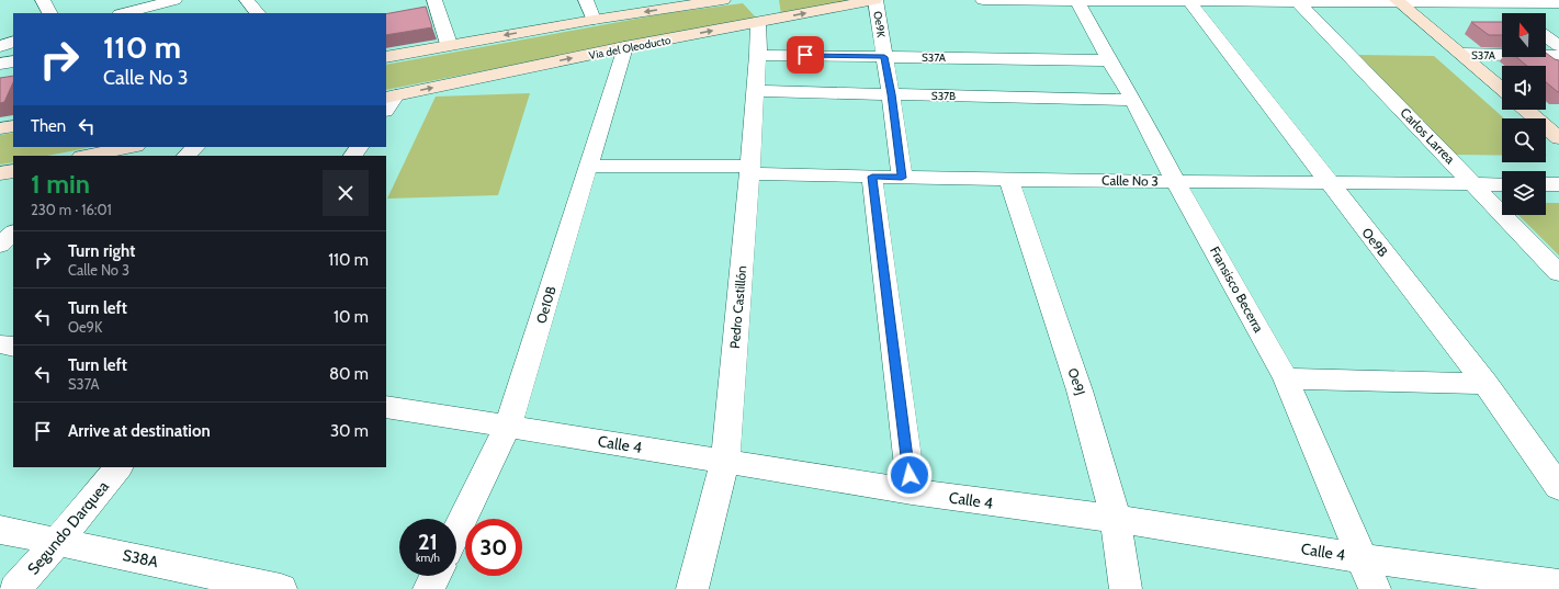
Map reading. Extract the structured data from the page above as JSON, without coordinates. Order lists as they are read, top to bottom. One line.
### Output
{"streets":{"street":["Oe9K","Via del Oleoducto","S37A","S37B","Carlos Larrea","Calle No 3","Oe9B","Fransisco Becerra","Oe10B","Pedro Castillón","Oe9J","Calle 4","Segundo Darquea","S38A"]},"crossings":[["Oe9K","Via del Oleoducto"],["Oe9K","S37A"],["Oe9K","S37B"],["Oe9K","Calle No 3"],["Via del Oleoducto","Oe10B"],["Via del Oleoducto","Pedro Castillón"],["S37A","Fransisco Becerra"],["S37A","Pedro Castillón"],["S37B","Fransisco Becerra"],["S37B","Pedro Castillón"],["Carlos Larrea","Calle No 3"],["Calle No 3","Oe9B"],["Calle No 3","Fransisco Becerra"],["Calle No 3","Oe10B"],["Calle No 3","Pedro Castillón"],["Calle No 3","Oe9J"],["Fransisco Becerra","Calle 4"],["Oe10B","Calle 4"],["Pedro Castillón","Calle 4"],["Oe9J","Calle 4"],["Segundo Darquea","S38A"]],"north":"top","page":{"turn":["110 m","Calle No 3"],"then":"Then","heading":["1 min","230 m · 16:01"],"list":[{"name":"Turn right","note":"Calle No 3","value":"110 m"},{"name":"Turn left","note":"Oe9K","value":"10 m"},{"name":"Turn left","note":"S37A","value":"80 m"},{"name":"Arrive at destination","value":"30 m"}],"speed":"21 km/h","limit":"30"}}
